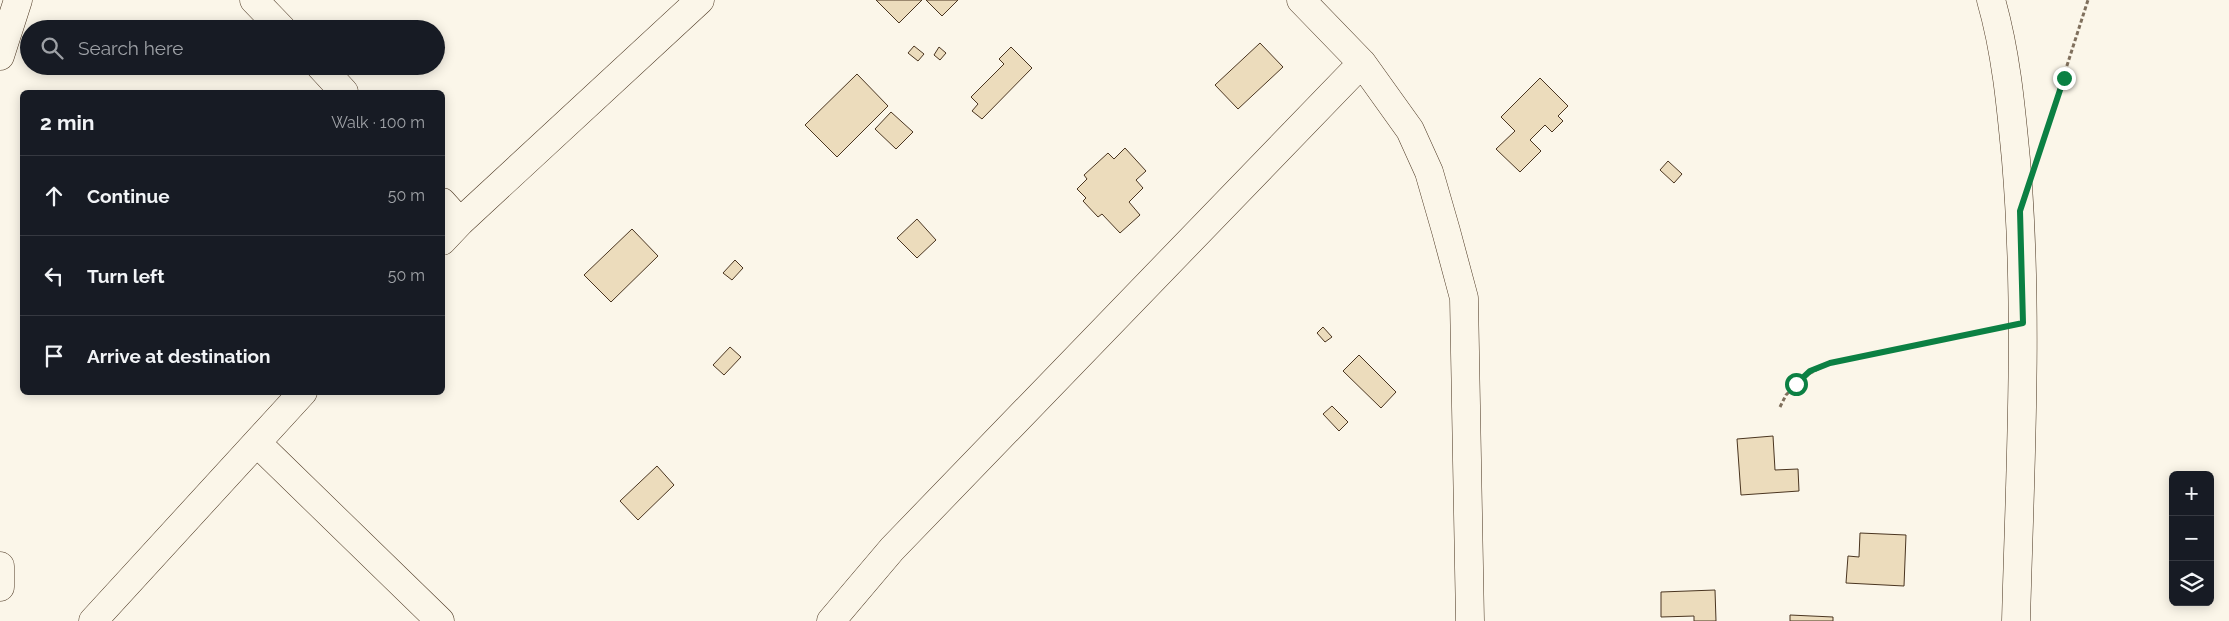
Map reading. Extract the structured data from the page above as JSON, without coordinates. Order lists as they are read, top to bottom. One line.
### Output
{"page":{"search":"Search here","heading":["2 min","Walk · 100 m"],"list":[["Continue","50 m"],["Turn left","50 m"],"Arrive at destination"],"map_buttons":["+","−"]}}
